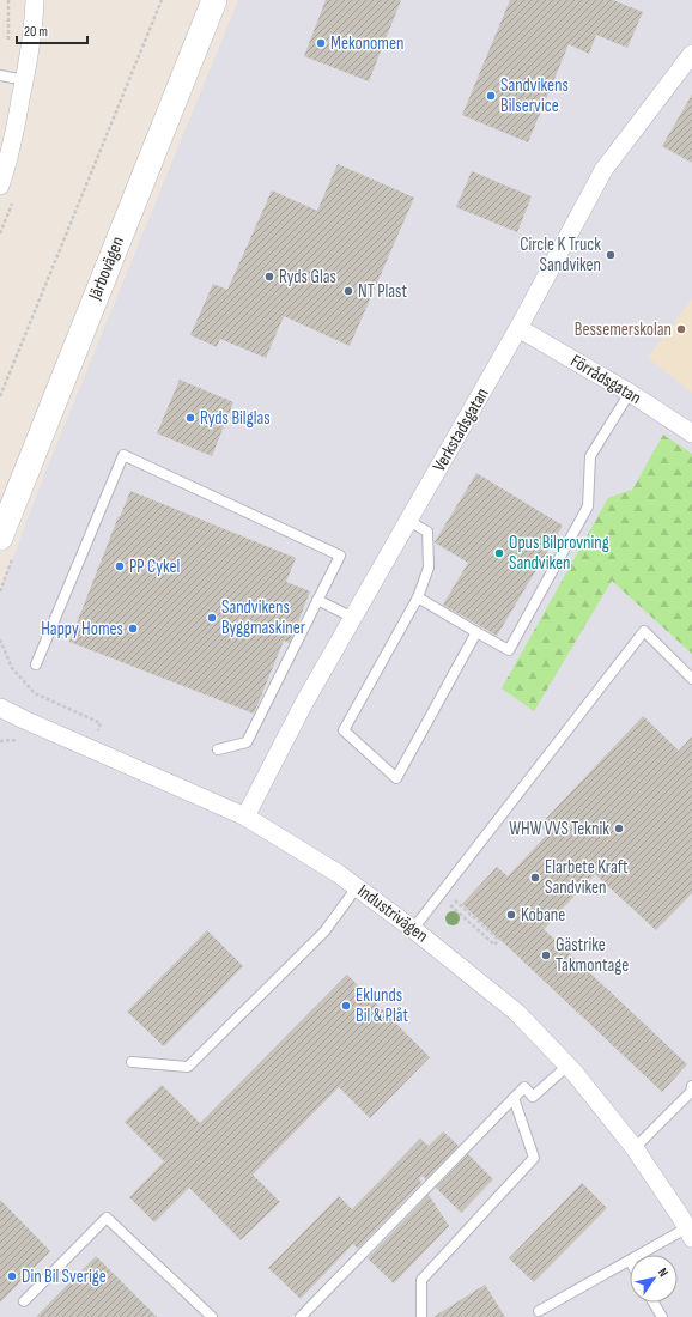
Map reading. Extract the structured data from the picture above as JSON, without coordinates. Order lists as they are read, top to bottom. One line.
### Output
{"streets":{"main road":["Järbovägen"],"street":["Förrådsgatan","Verkstadsgatan","Industrivägen"]},"crossings":[["Förrådsgatan","Verkstadsgatan"],["Verkstadsgatan","Industrivägen"]],"places":["Mekonomen","Sandvikens Bilservice","Circle K Truck Sandviken","Ryds Glas","NT Plast","Bessemerskolan","Ryds Bilglas","Opus Bilprovning Sandviken","PP Cykel","Sandvikens Byggmaskiner","Happy Homes","WHW VVS Teknik","Elarbete Kraft Sandviken","Kobane","Gästrike Takmontage","Eklunds Bil & Plåt","Din Bil Sverige"],"scale_bar":"20 m","north":"top right"}
